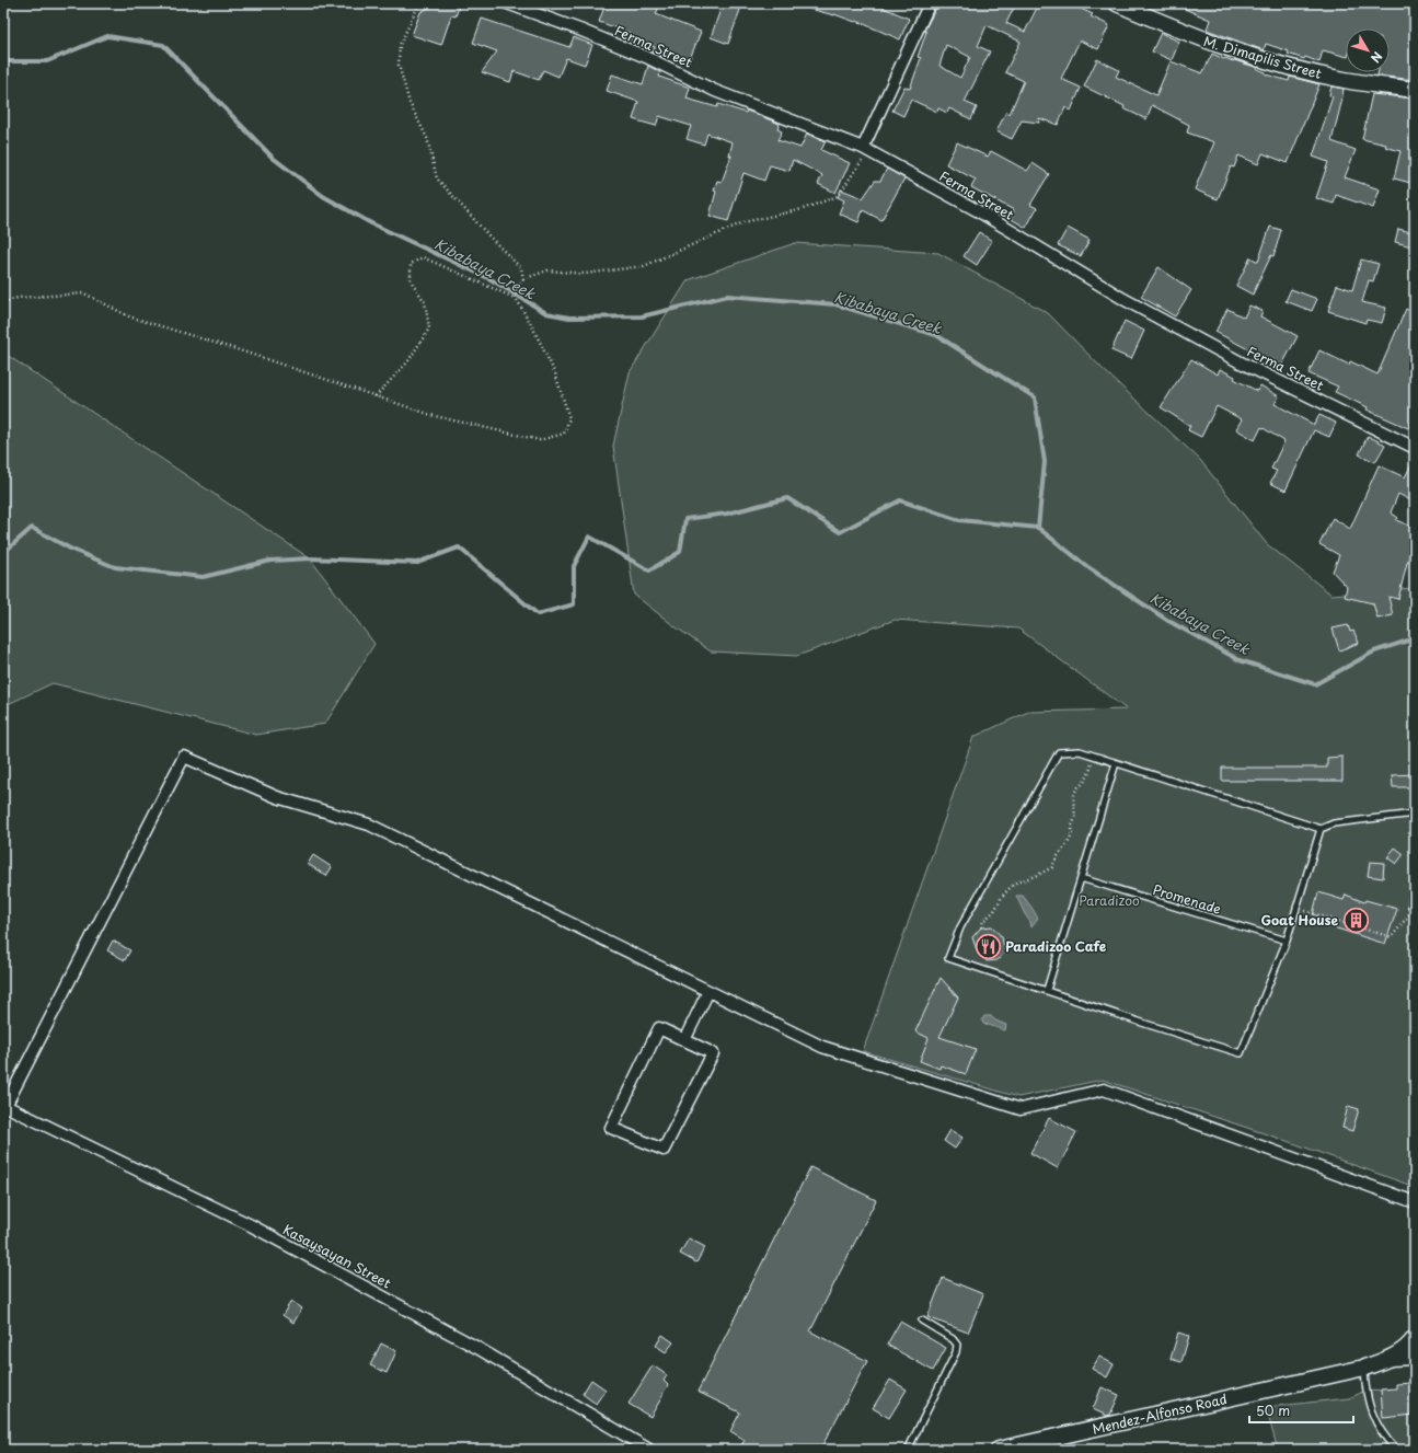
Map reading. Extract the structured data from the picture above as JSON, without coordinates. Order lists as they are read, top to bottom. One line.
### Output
{"streets":{"main road":["M. Dimapilis Street","Mendez-Alfonso Road"],"street":["Ferma Street","Kasaysayan Street"],"lane":["Promenade"]},"water":["Kibabaya Creek"],"parks":["Paradizoo"],"places":{"building":["Goat House"],"restaurant":["Paradizoo Cafe"]},"scale_bar":"50 m","north":"bottom right"}
